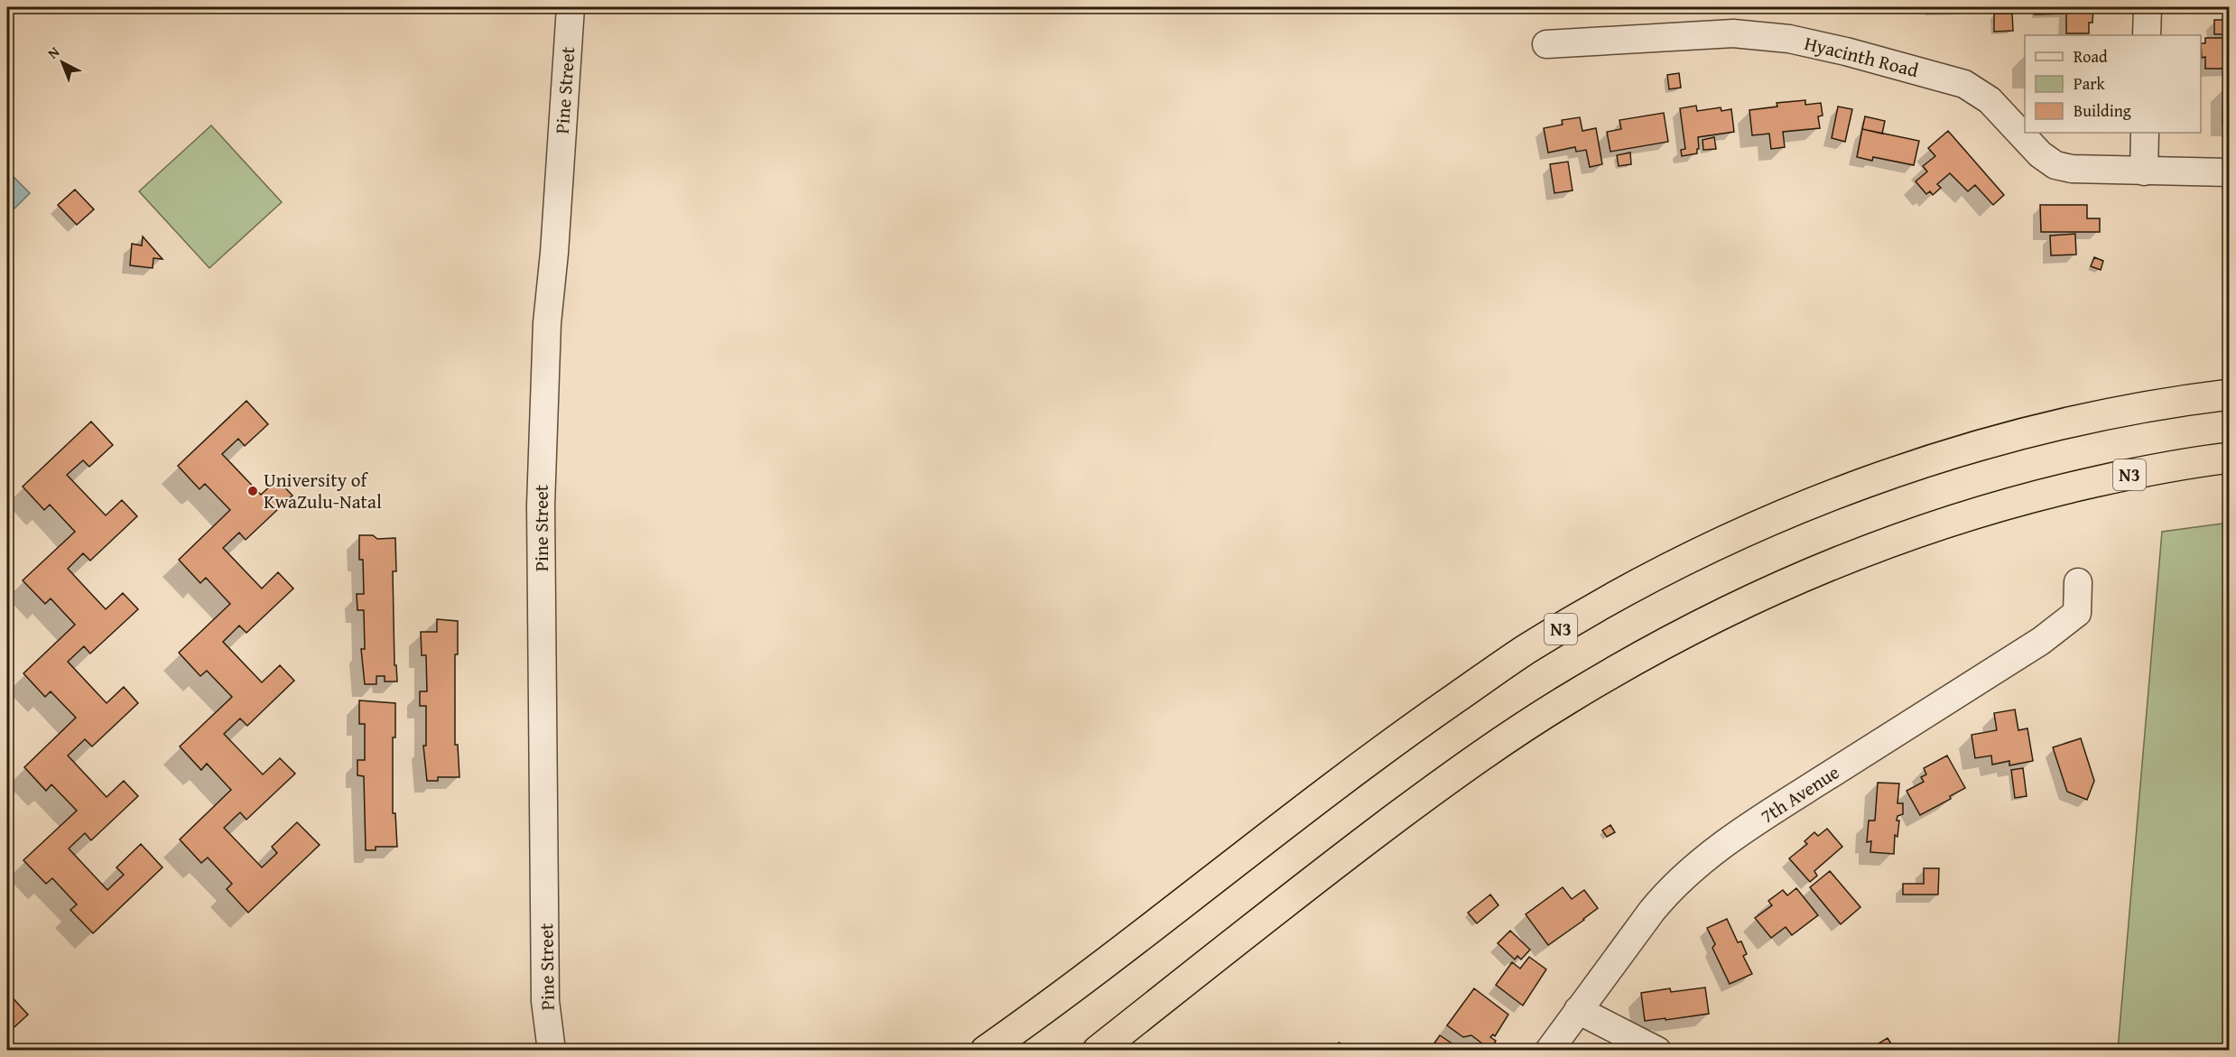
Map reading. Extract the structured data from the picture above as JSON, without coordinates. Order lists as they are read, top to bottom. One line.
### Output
{"streets":{"highway":["N3"],"street":["Hyacinth Road","Pine Street","7th Avenue"]},"places":["University of KwaZulu-Natal"],"legend":["Road","Park","Building"],"north":"top left"}
